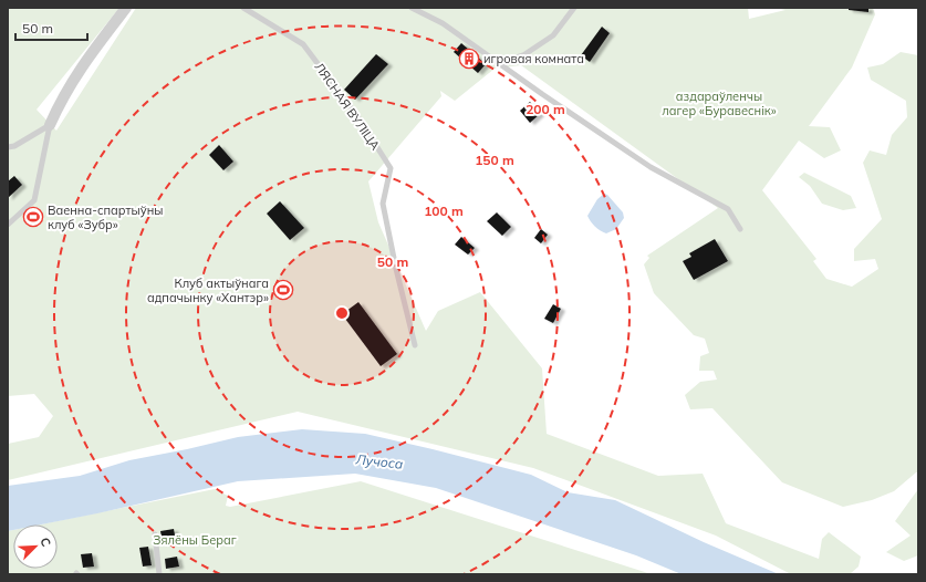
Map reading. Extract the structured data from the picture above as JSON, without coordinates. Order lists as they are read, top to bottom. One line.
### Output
{"streets":{"lane":["ЛЯСНАЯ ВУЛІЦА"]},"water":["Лучоса"],"parks":["аздараўленчы лагер «Буравеснік»","Зялёны Бераг"],"places":{"building":["игровая комната"],"sports":["Ваенна-спартыўны клуб «Зубр»","Клуб актыўнага адпачынку «Хантэр»"]},"scale_bar":"50 m","north":"top right","rings":["200 m","150 m","100 m","50 m"]}
